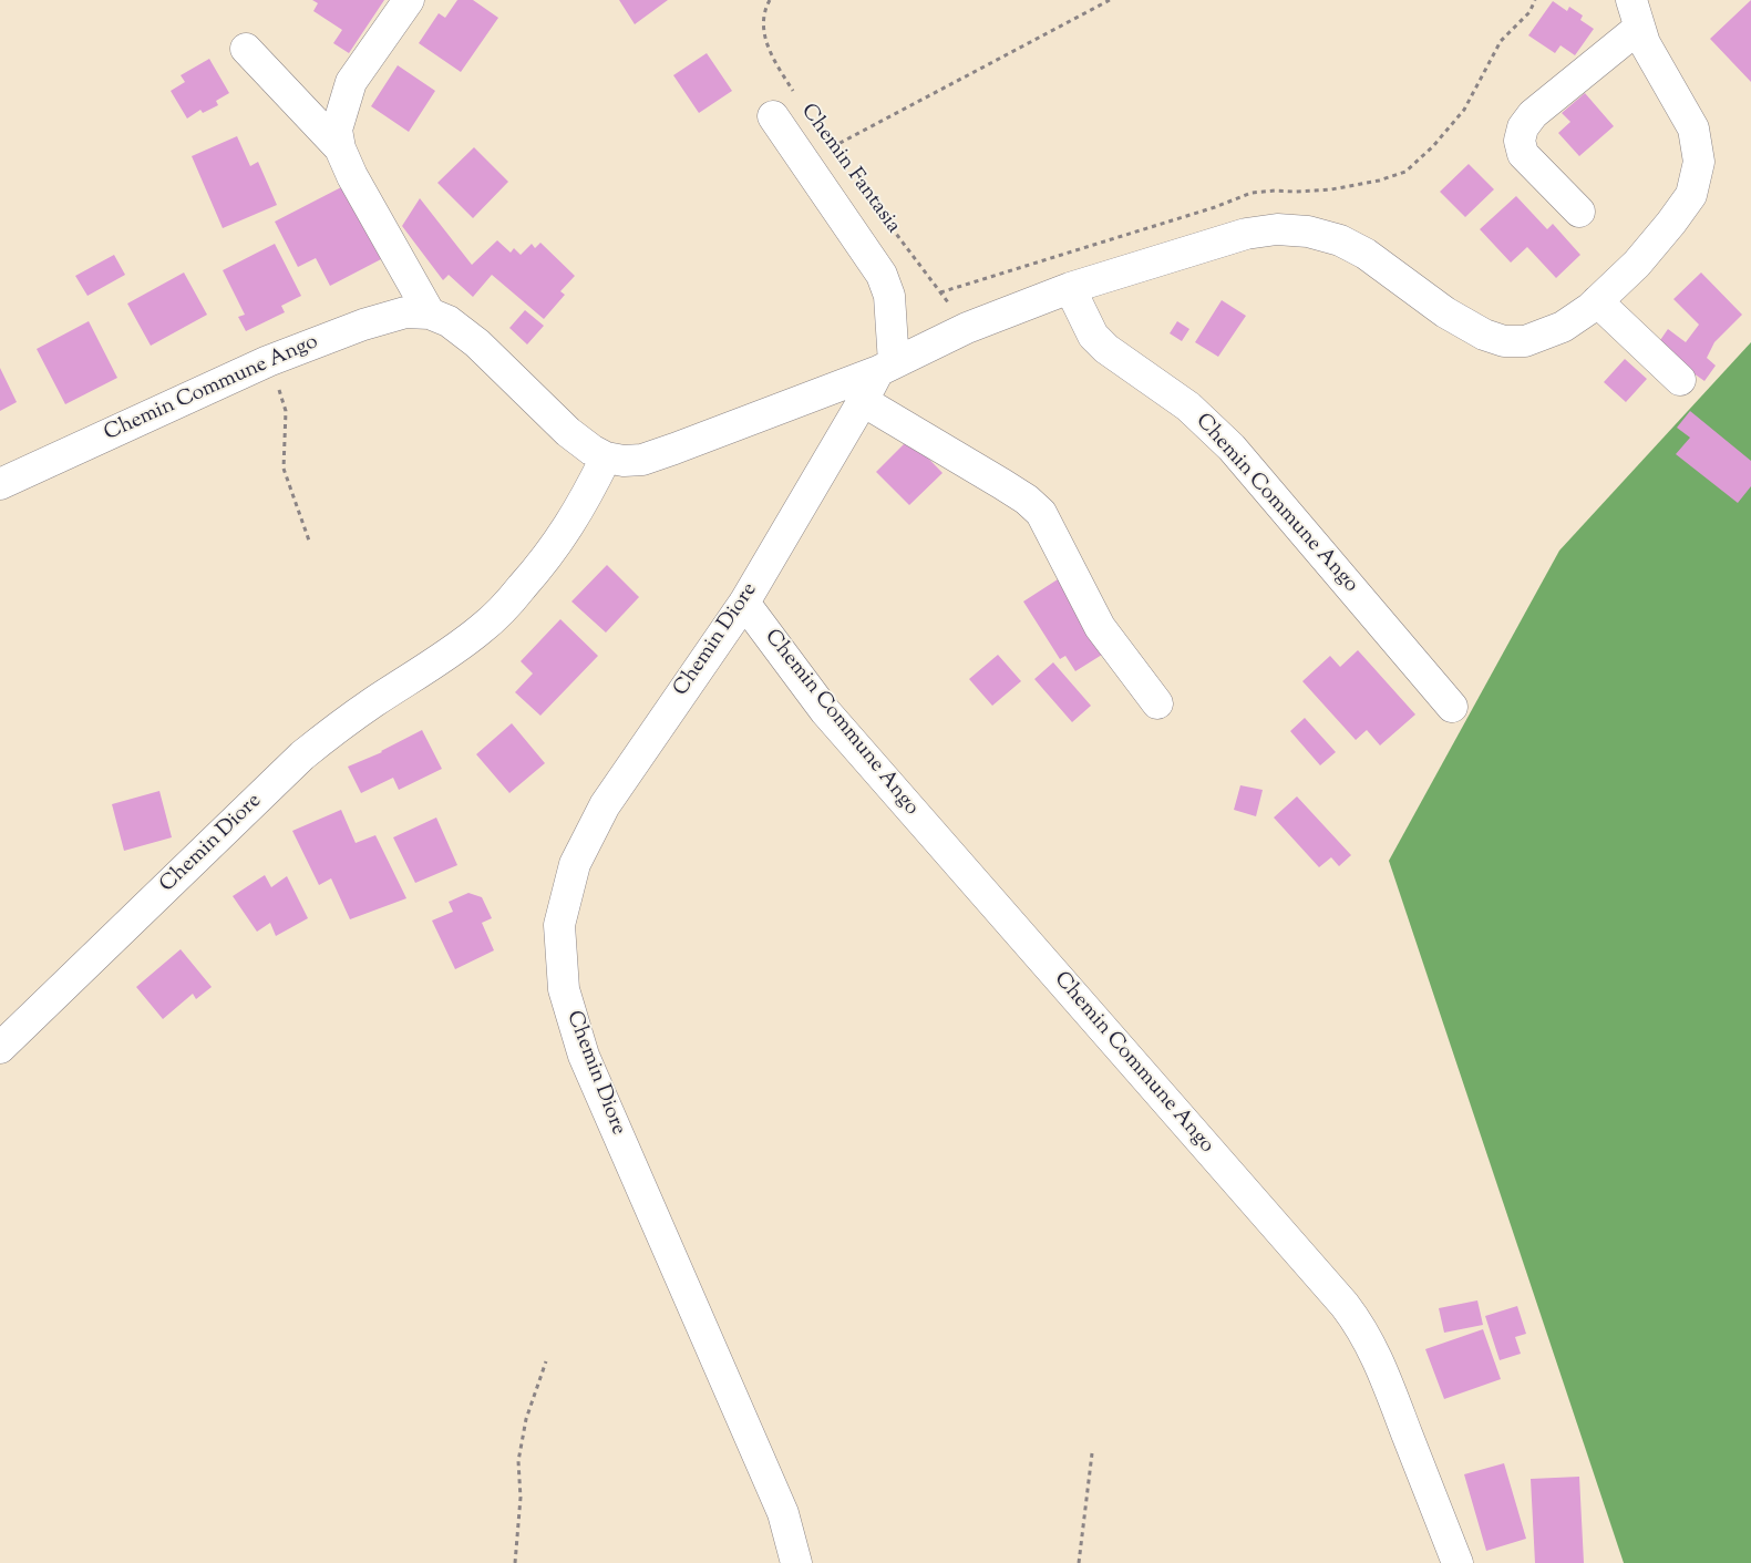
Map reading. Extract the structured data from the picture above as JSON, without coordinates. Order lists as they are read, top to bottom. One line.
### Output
{"streets":{"street":["Chemin Fantasia","Chemin Commune Ango","Chemin Diore"]},"crossings":[["Chemin Fantasia","Chemin Commune Ango"],["Chemin Fantasia","Chemin Diore"],["Chemin Commune Ango","Chemin Diore"]]}
